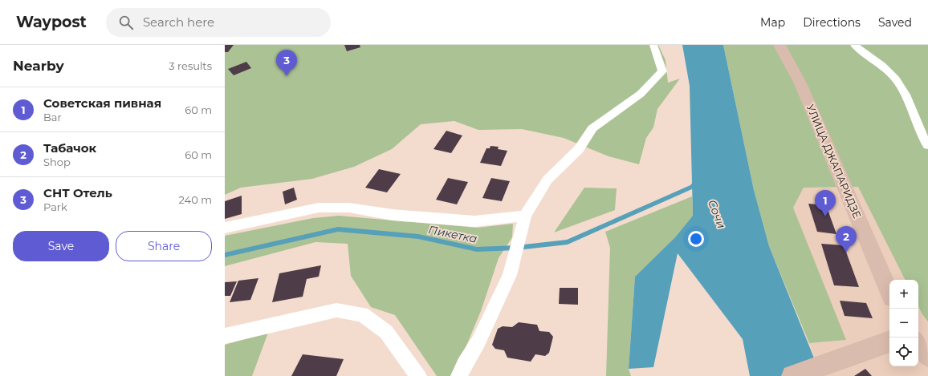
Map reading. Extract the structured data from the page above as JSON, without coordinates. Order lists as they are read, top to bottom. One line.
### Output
{"streets":{"street":["УЛИЦА ДЖАПАРИДЗЕ"]},"water":["Сочи","Пикетка"],"page":{"header":"Waypost","search":"Search here","nav":["Map","Directions","Saved"],"heading":["Nearby","3 results"],"pins":["3","1","2"],"list":[{"mark":"1","name":"Советская пивная","note":"Bar","value":"60 m"},{"mark":"2","name":"Табачок","note":"Shop","value":"60 m"},{"mark":"3","name":"СНТ Отель","note":"Park","value":"240 m"}],"buttons":["Save","Share"],"map_buttons":["+","−"]}}
